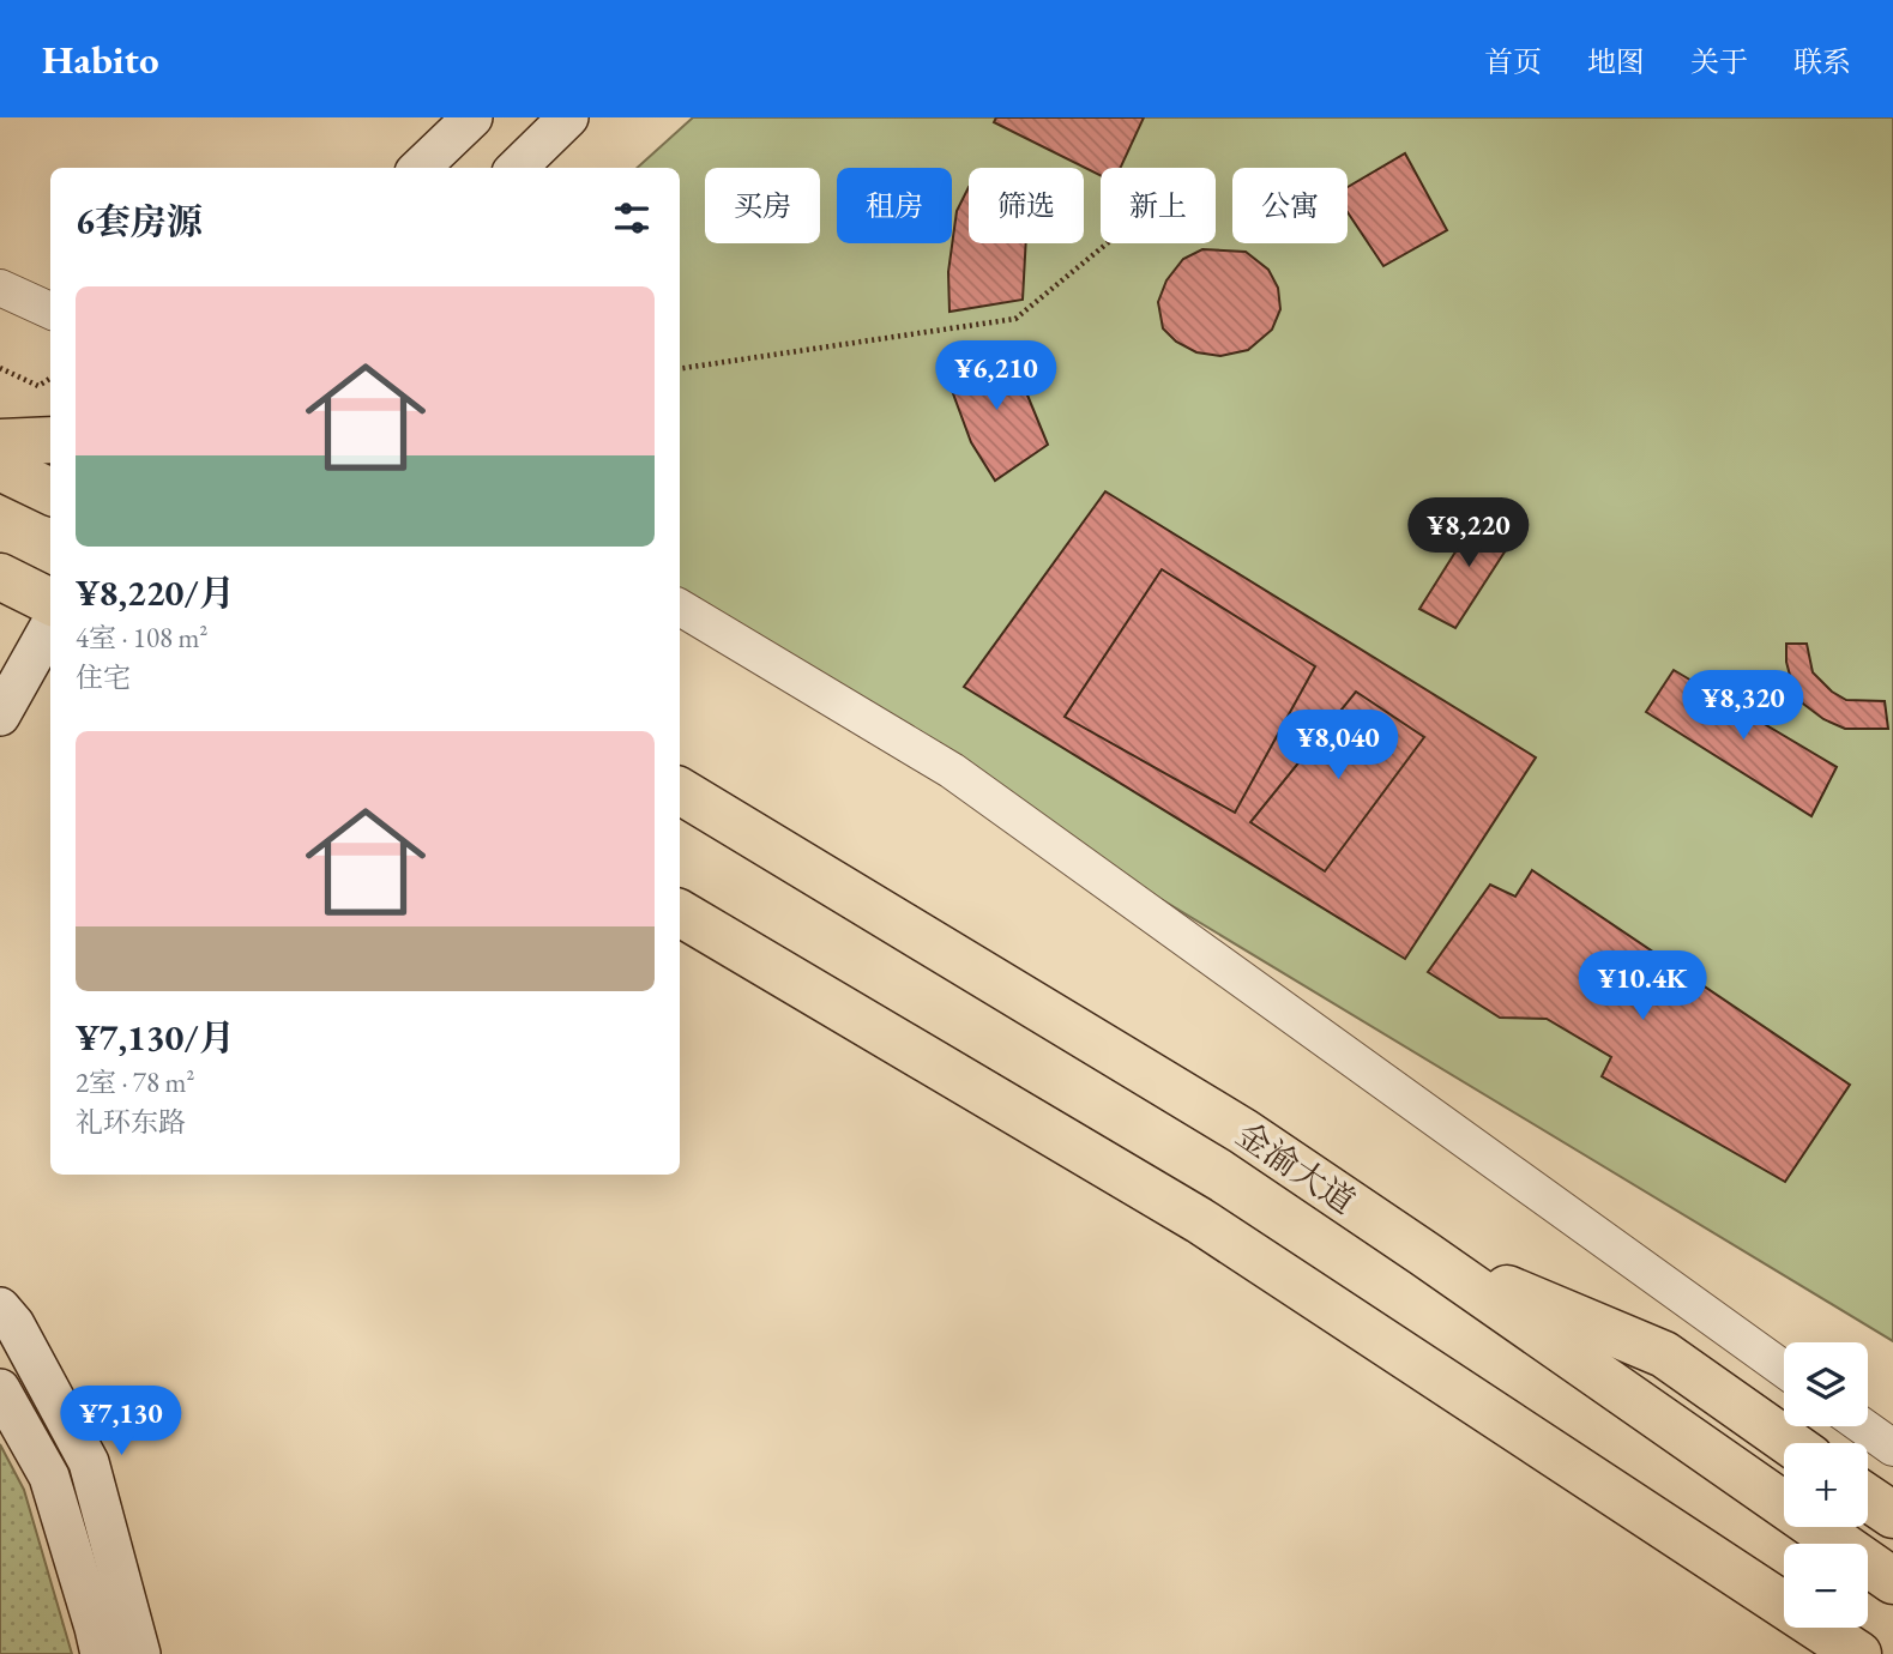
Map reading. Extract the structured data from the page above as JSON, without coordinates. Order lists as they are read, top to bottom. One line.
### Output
{"streets":{"highway":["金渝大道"]},"page":{"header":"Habito","nav":["首页","地图","关于","联系"],"chip":["买房","租房","筛选","新上","公寓"],"heading":"6套房源","list":[{"name":"¥8,220/月","note":"4室 · 108 m² · 住宅"},{"name":"¥7,130/月","note":"2室 · 78 m² · 礼环东路"}],"price":["¥6,210","¥8,220","¥8,320","¥8,040","¥10.4K","¥7,130"],"map_buttons":["+","−"]}}
